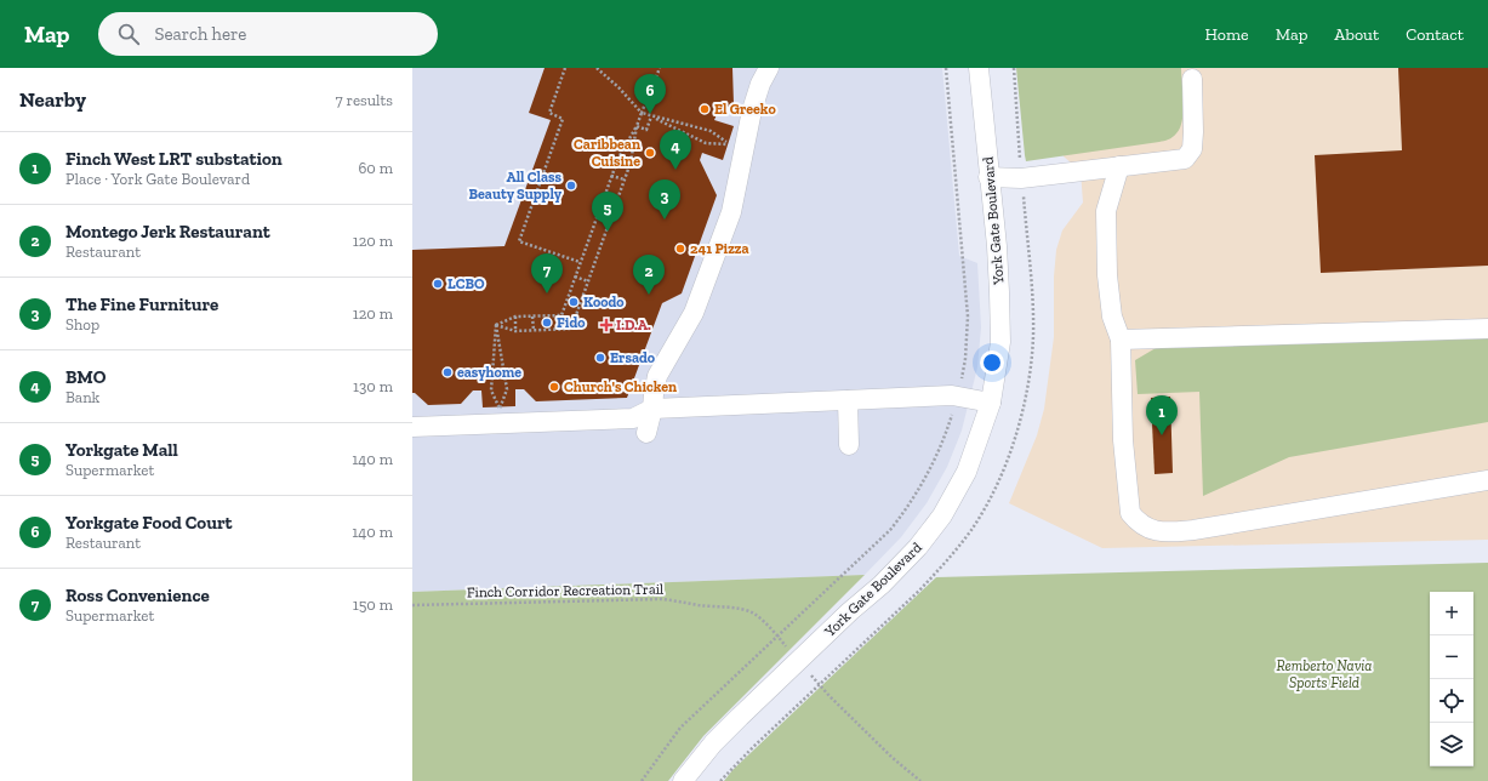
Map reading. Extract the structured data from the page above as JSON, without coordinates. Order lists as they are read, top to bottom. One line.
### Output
{"streets":{"street":["York Gate Boulevard"],"path":["Finch Corridor Recreation Trail"]},"parks":["Remberto Navia Sports Field"],"places":{"other":["El Greeko","Caribbean Cuisine","All Class Beauty Supply","241 Pizza","LCBO","Koodo","Fido","Ersado","easyhome","Church's Chicken"],"health":["I.D.A."]},"page":{"header":"Map","search":"Search here","nav":["Home","Map","About","Contact"],"heading":["Nearby","7 results"],"pins":["6","4","3","5","7","2","1"],"list":[{"mark":"1","name":"Finch West LRT substation","note":"Place · York Gate Boulevard","value":"60 m"},{"mark":"2","name":"Montego Jerk Restaurant","note":"Restaurant","value":"120 m"},{"mark":"3","name":"The Fine Furniture","note":"Shop","value":"120 m"},{"mark":"4","name":"BMO","note":"Bank","value":"130 m"},{"mark":"5","name":"Yorkgate Mall","note":"Supermarket","value":"140 m"},{"mark":"6","name":"Yorkgate Food Court","note":"Restaurant","value":"140 m"},{"mark":"7","name":"Ross Convenience","note":"Supermarket","value":"150 m"}],"map_buttons":["+","−"]}}
